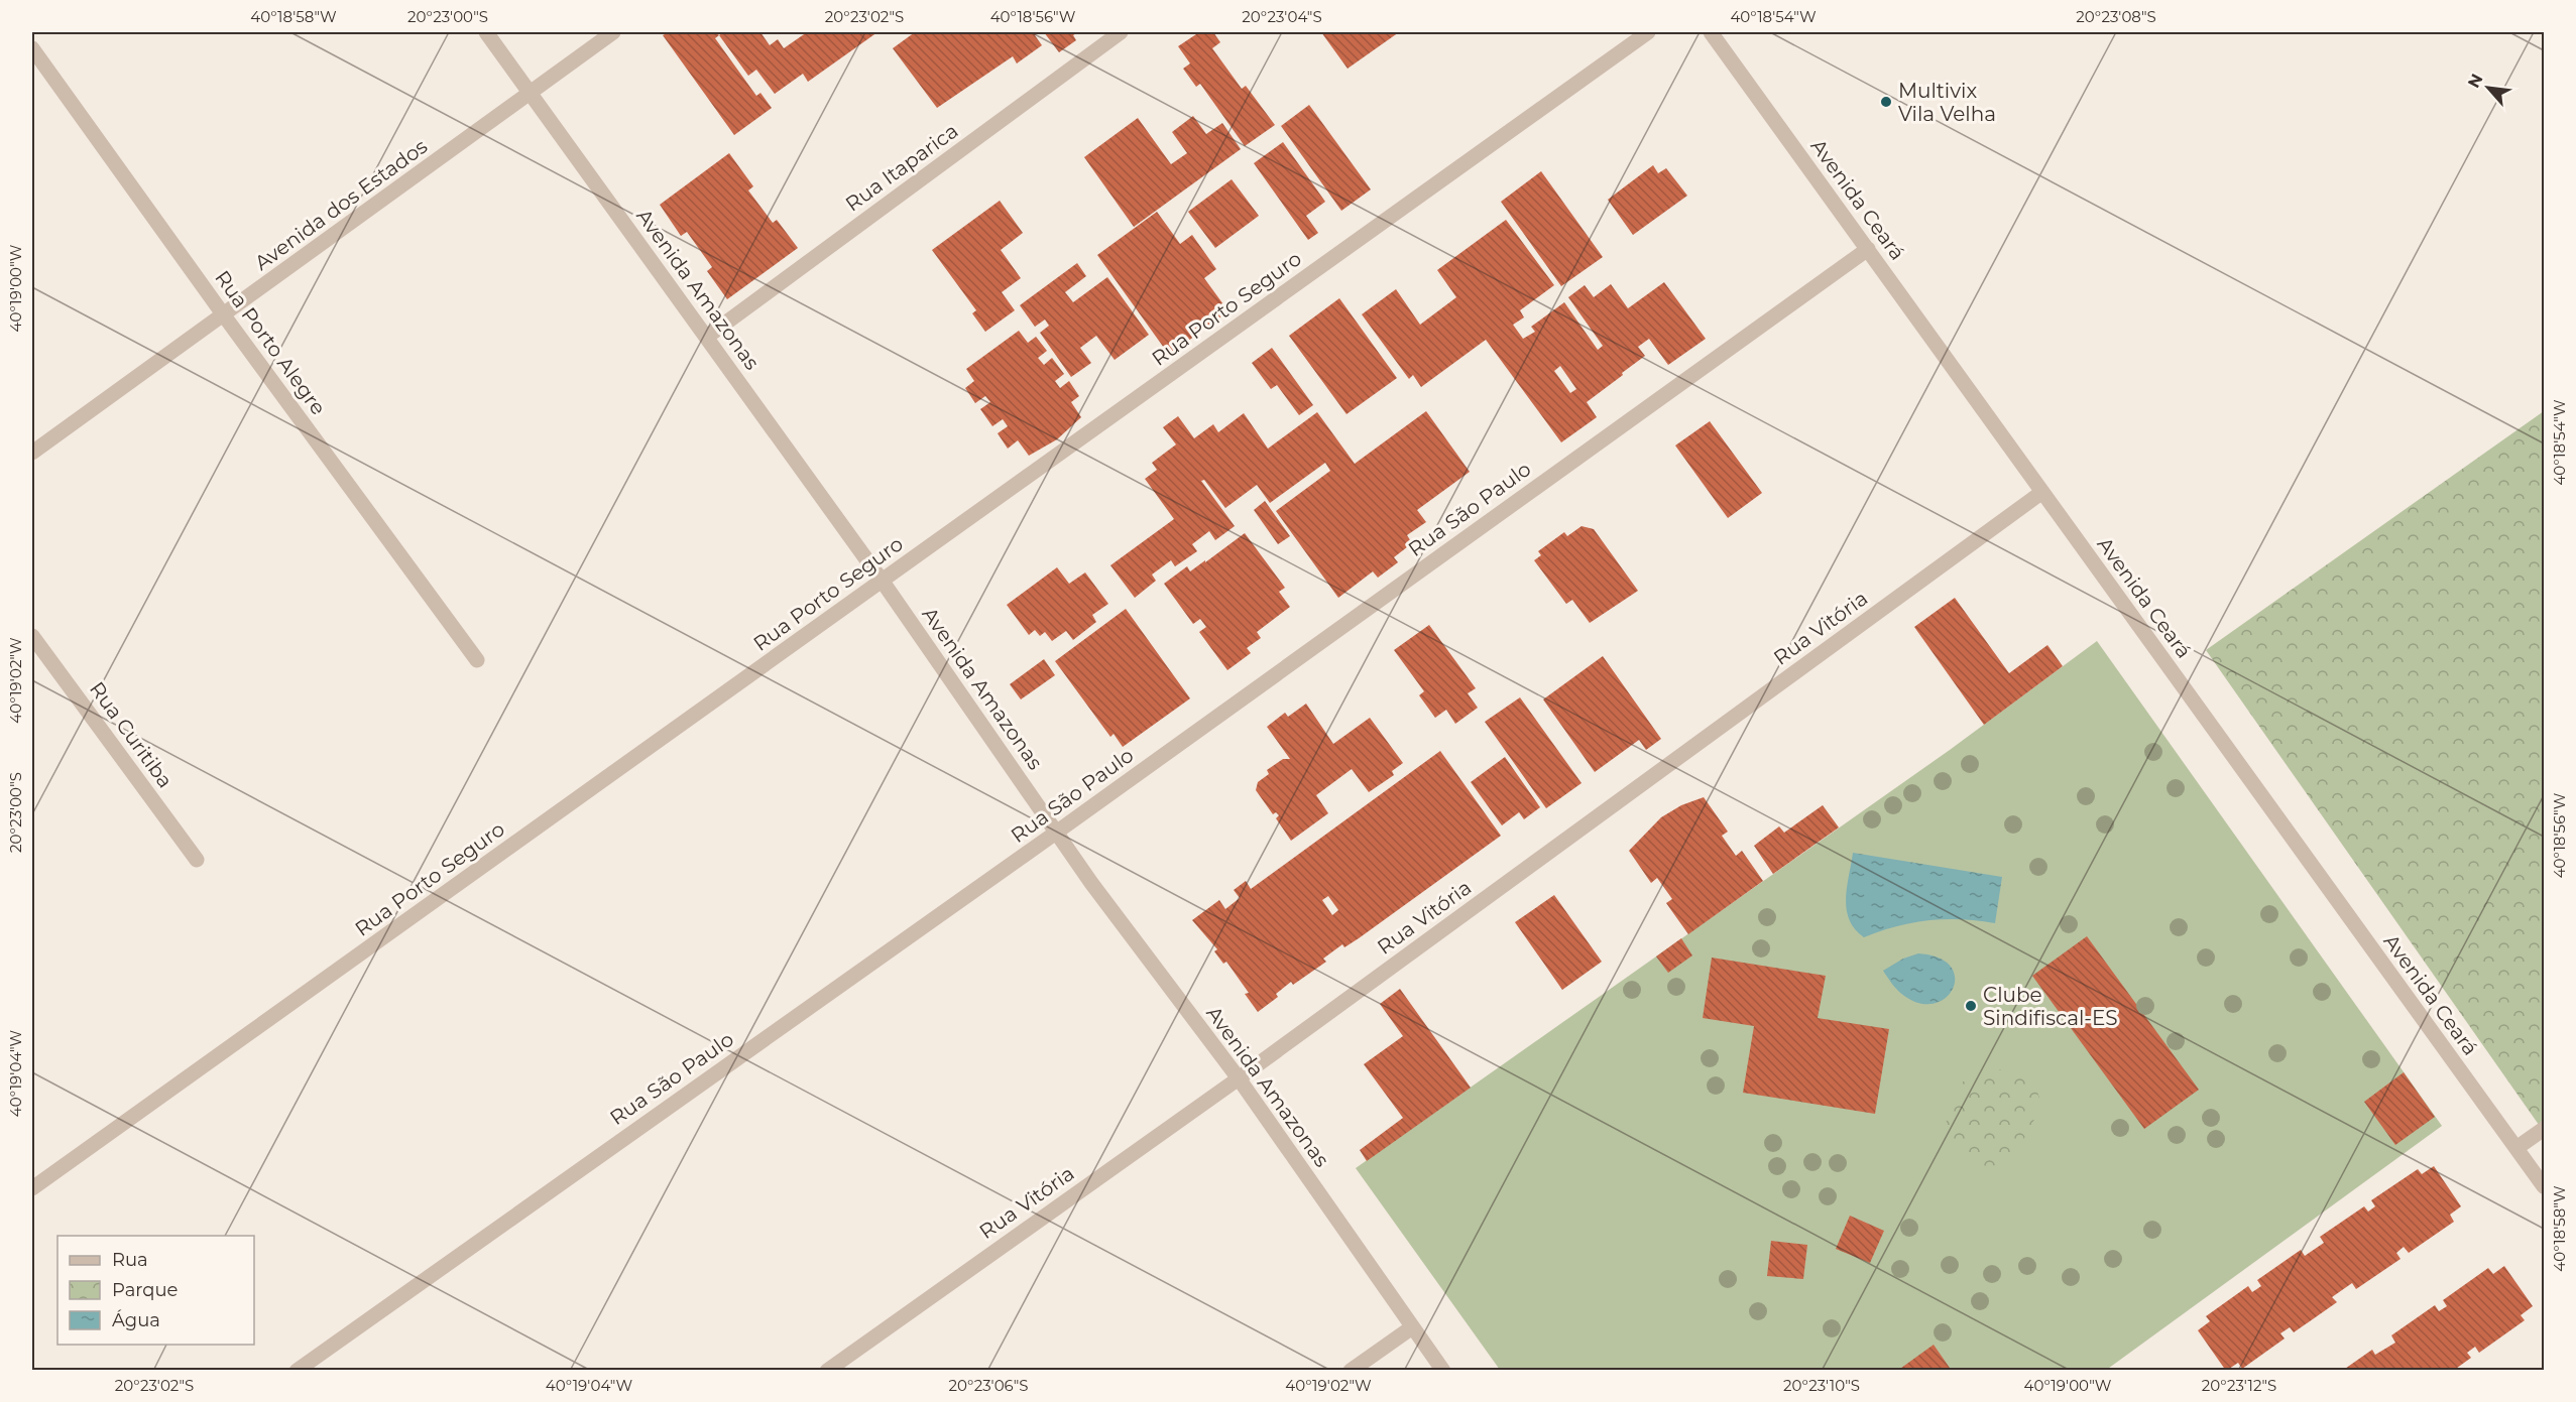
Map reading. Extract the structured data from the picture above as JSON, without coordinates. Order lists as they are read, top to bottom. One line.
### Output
{"streets":{"street":["Rua Itaparica","Avenida Ceará","Avenida dos Estados","Avenida Amazonas","Rua Porto Seguro","Rua Porto Alegre","Rua São Paulo","Rua Vitória","Rua Curitiba"]},"crossings":[["Rua Itaparica","Avenida Amazonas"],["Avenida Ceará","Rua São Paulo"],["Avenida Ceará","Rua Vitória"],["Avenida dos Estados","Avenida Amazonas"],["Avenida dos Estados","Rua Porto Alegre"],["Avenida Amazonas","Rua Porto Seguro"],["Avenida Amazonas","Rua São Paulo"],["Avenida Amazonas","Rua Vitória"]],"places":["Multivix Vila Velha","Clube Sindifiscal-ES"],"legend":["Rua","Parque","Água"],"north":"top left","coordinates":["40°18'58\"W","20°23'00\"S","20°23'02\"S","40°18'56\"W","20°23'04\"S","40°18'54\"W","20°23'08\"S","40°19'00\"W","40°19'02\"W","40°19'04\"W","20°23'06\"S","20°23'10\"S","20°23'12\"S"]}
